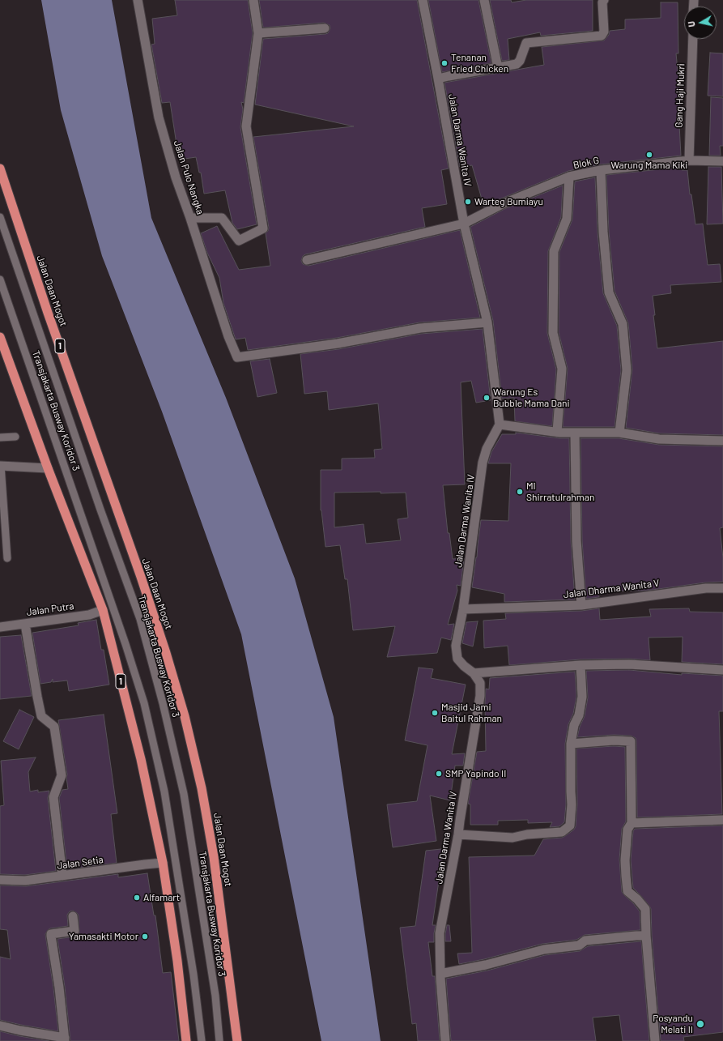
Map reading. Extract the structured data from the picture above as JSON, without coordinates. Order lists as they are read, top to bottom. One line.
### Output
{"streets":{"highway":["Jalan Daan Mogot","1"],"street":["Gang Haji Mukri","Jalan Darma Wanita IV","Blok G","Jalan Pulo Nangka","Jalan Dharma Wanita V","Jalan Putra","Jalan Setia"],"lane":["Transjakarta Busway Koridor 3"]},"crossings":[["Gang Haji Mukri","Blok G"],["Jalan Darma Wanita IV","Blok G"],["Jalan Darma Wanita IV","Jalan Pulo Nangka"],["Jalan Darma Wanita IV","Jalan Dharma Wanita V"],["1","Jalan Putra"],["1","Jalan Setia"]],"places":["Tenanan Fried Chicken","Warung Mama Kiki","Warteg Bumiayu","Warung Es Bubble Mama Dani","MI Shirratulrahman","Masjid Jami Baitul Rahman","SMP Yapindo II","Alfamart","Yamasakti Motor","Posyandu Melati II"],"north":"left"}
